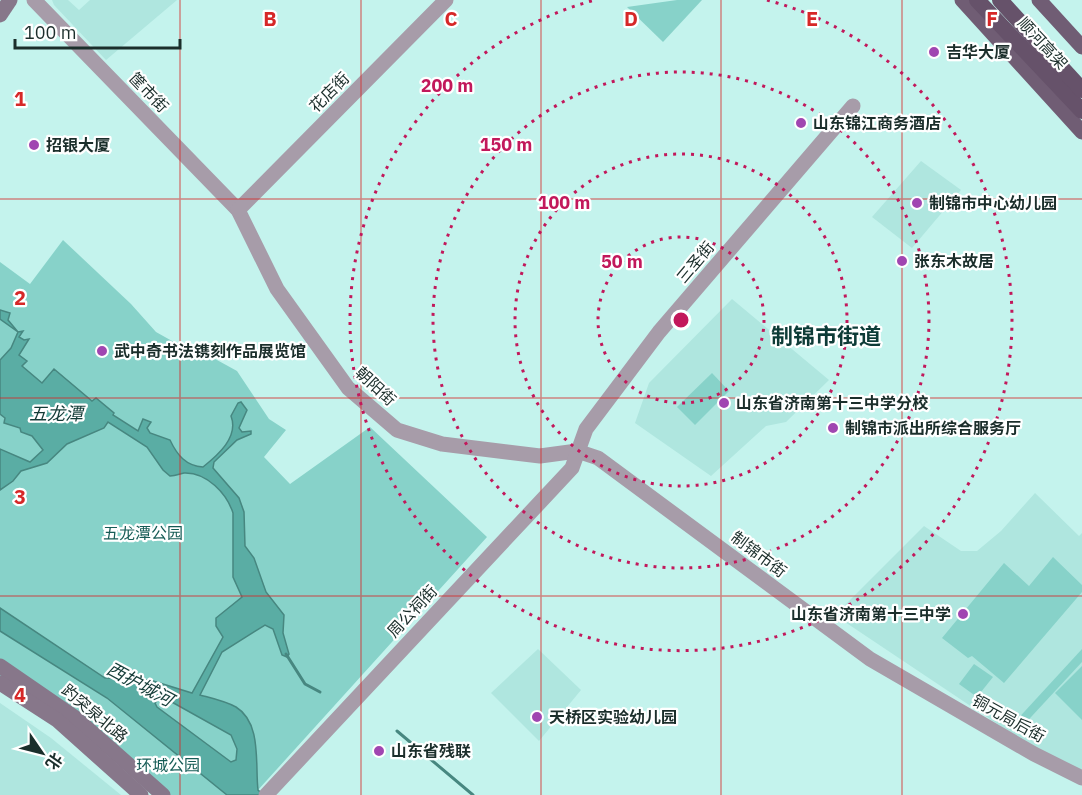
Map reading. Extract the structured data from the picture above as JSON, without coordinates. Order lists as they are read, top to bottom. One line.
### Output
{"streets":{"highway":["顺河高架"],"main road":["趵突泉北路"],"street":["筐市街","花店街","三圣街","朝阳街","制锦市街","周公祠街","铜元局后街"]},"crossings":[["筐市街","花店街"],["筐市街","朝阳街"],["花店街","朝阳街"],["三圣街","朝阳街"],["三圣街","制锦市街"],["三圣街","周公祠街"],["朝阳街","制锦市街"],["朝阳街","周公祠街"],["制锦市街","周公祠街"],["制锦市街","铜元局后街"]],"districts":["制锦市街道"],"water":["五龙潭","西护城河"],"parks":["五龙潭公园","环城公园"],"places":["吉华大厦","山东锦江商务酒店","招银大厦","制锦市中心幼儿园","张东木故居","武中奇书法镌刻作品展览馆","山东省济南第十三中学分校","制锦市派出所综合服务厅","山东省济南第十三中学","天桥区实验幼儿园","山东省残联"],"scale_bar":"100 m","north":"bottom right","grid":{"columns":["B","C","D","E","F"],"rows":["1","2","3","4"]},"rings":["200 m","150 m","100 m","50 m"]}
